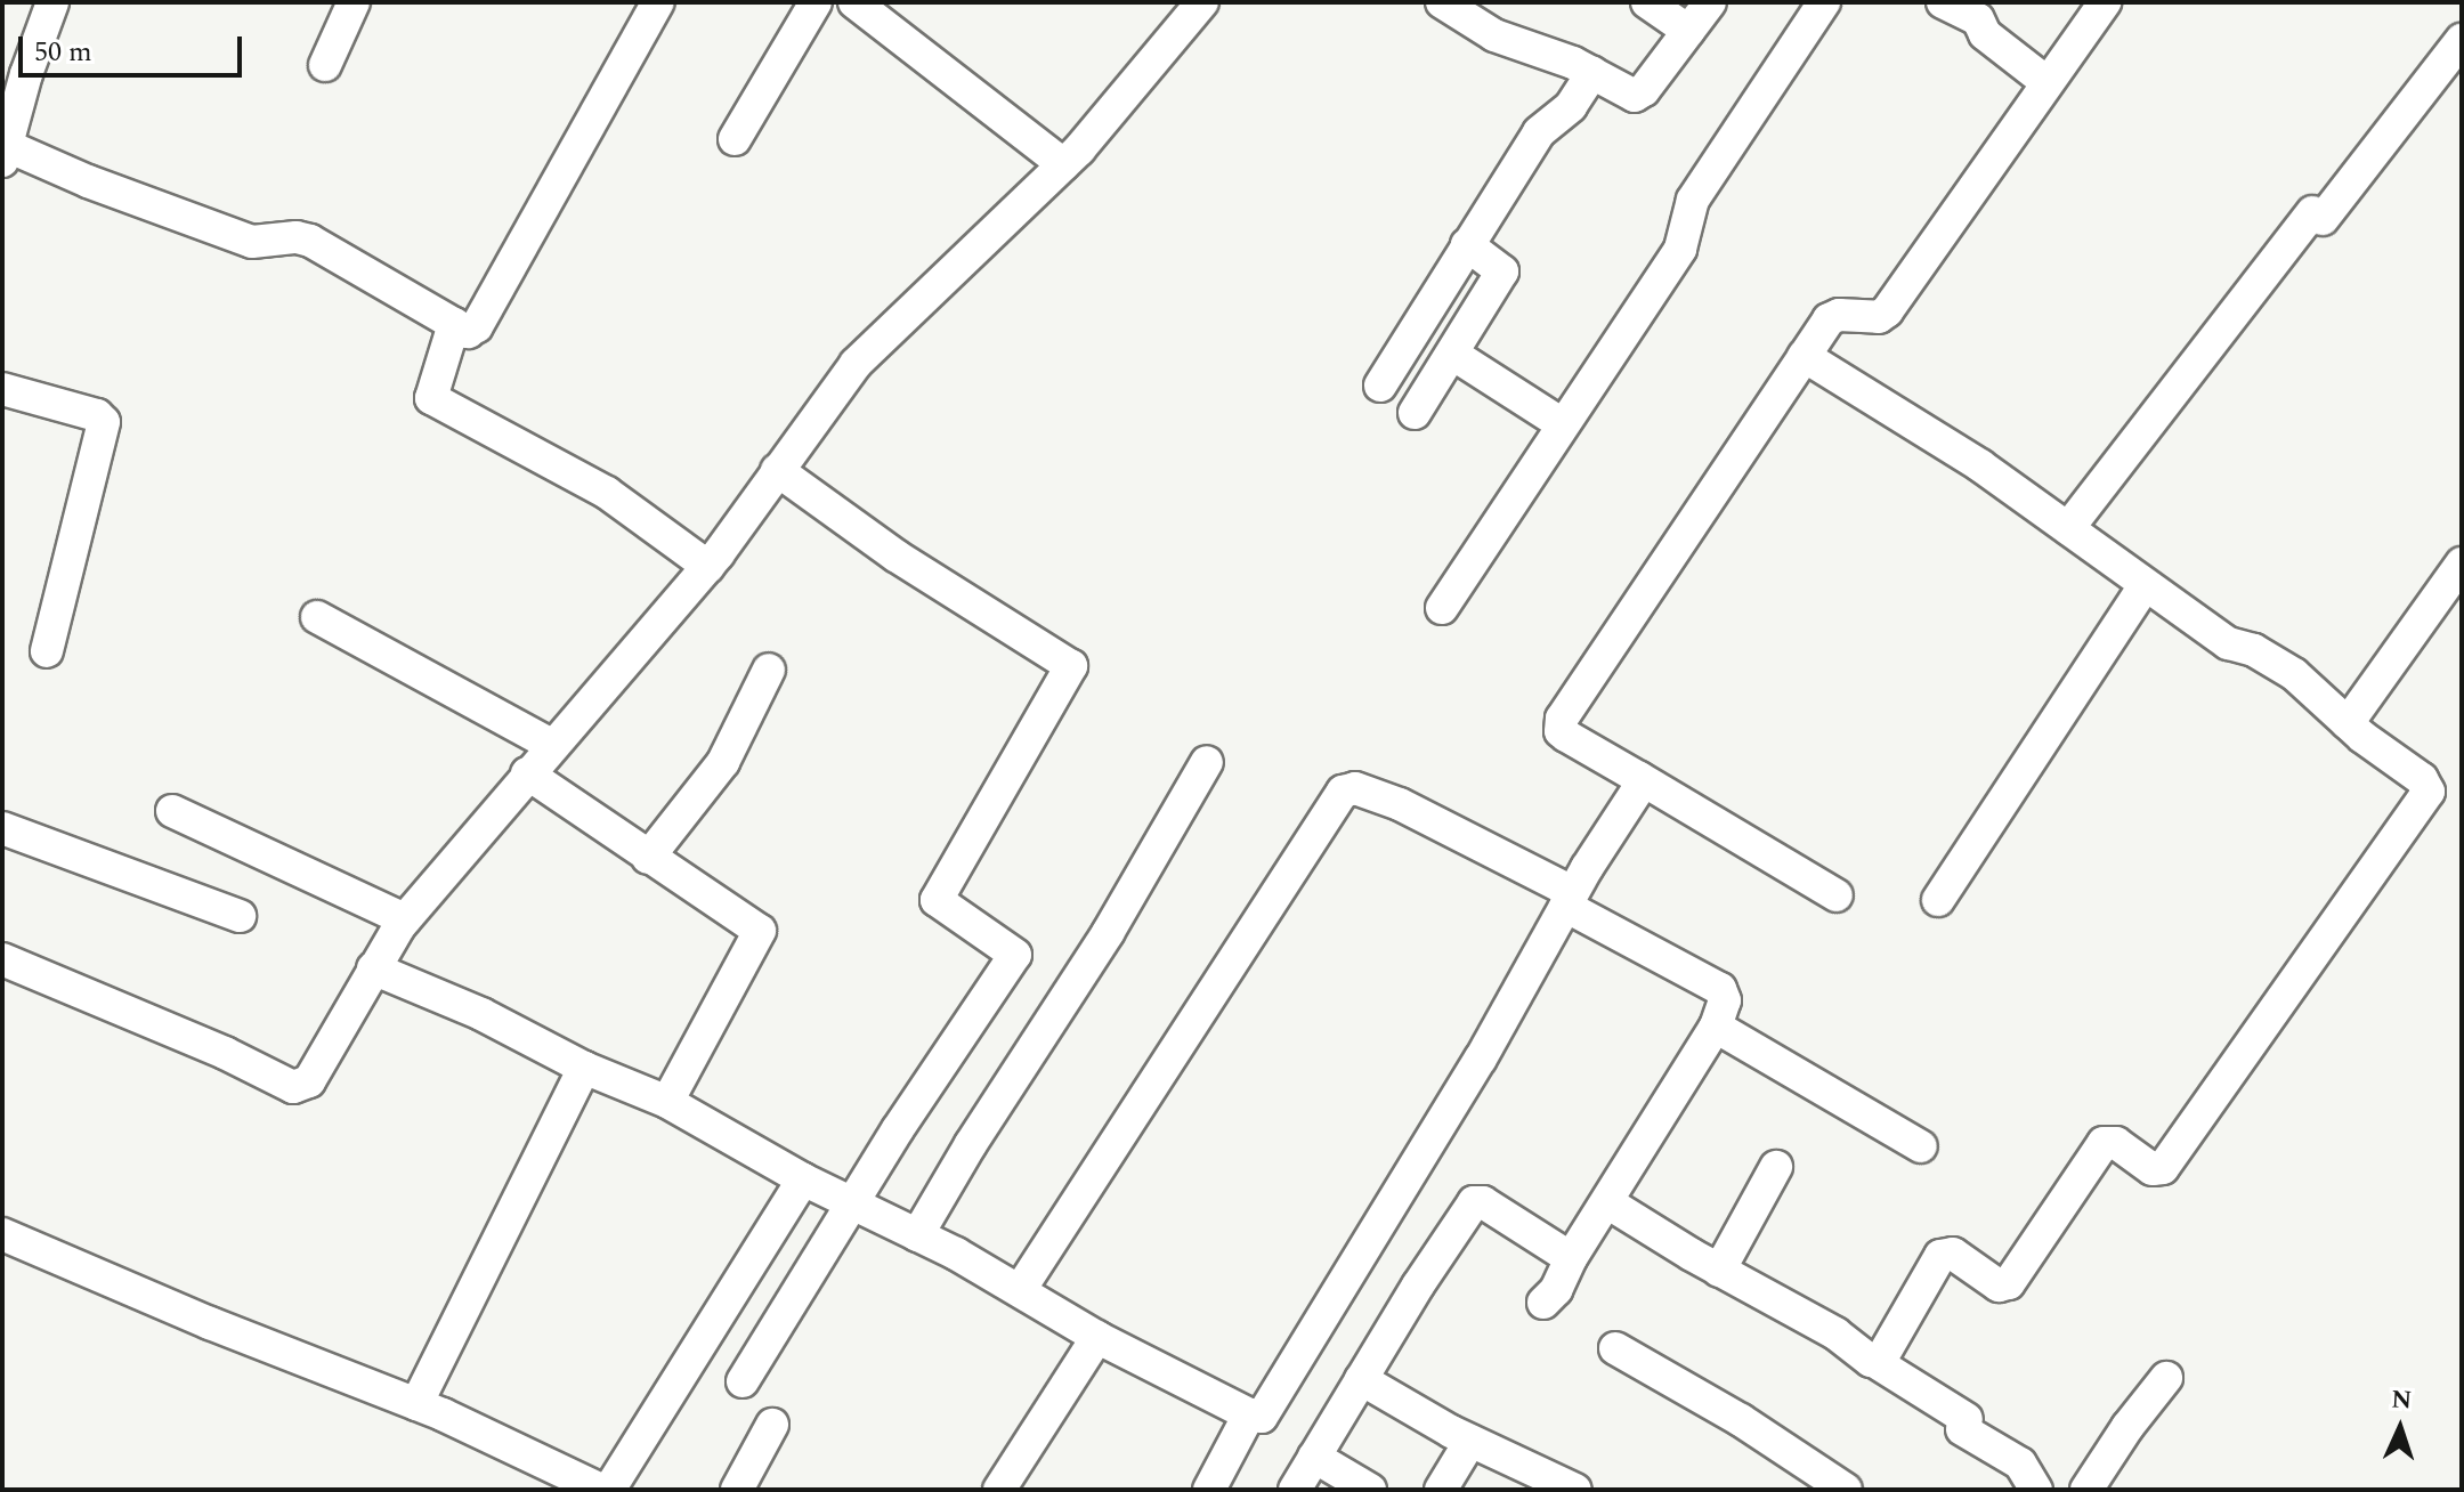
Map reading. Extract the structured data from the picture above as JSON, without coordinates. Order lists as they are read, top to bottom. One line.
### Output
{"scale_bar":"50 m","north":"top"}
